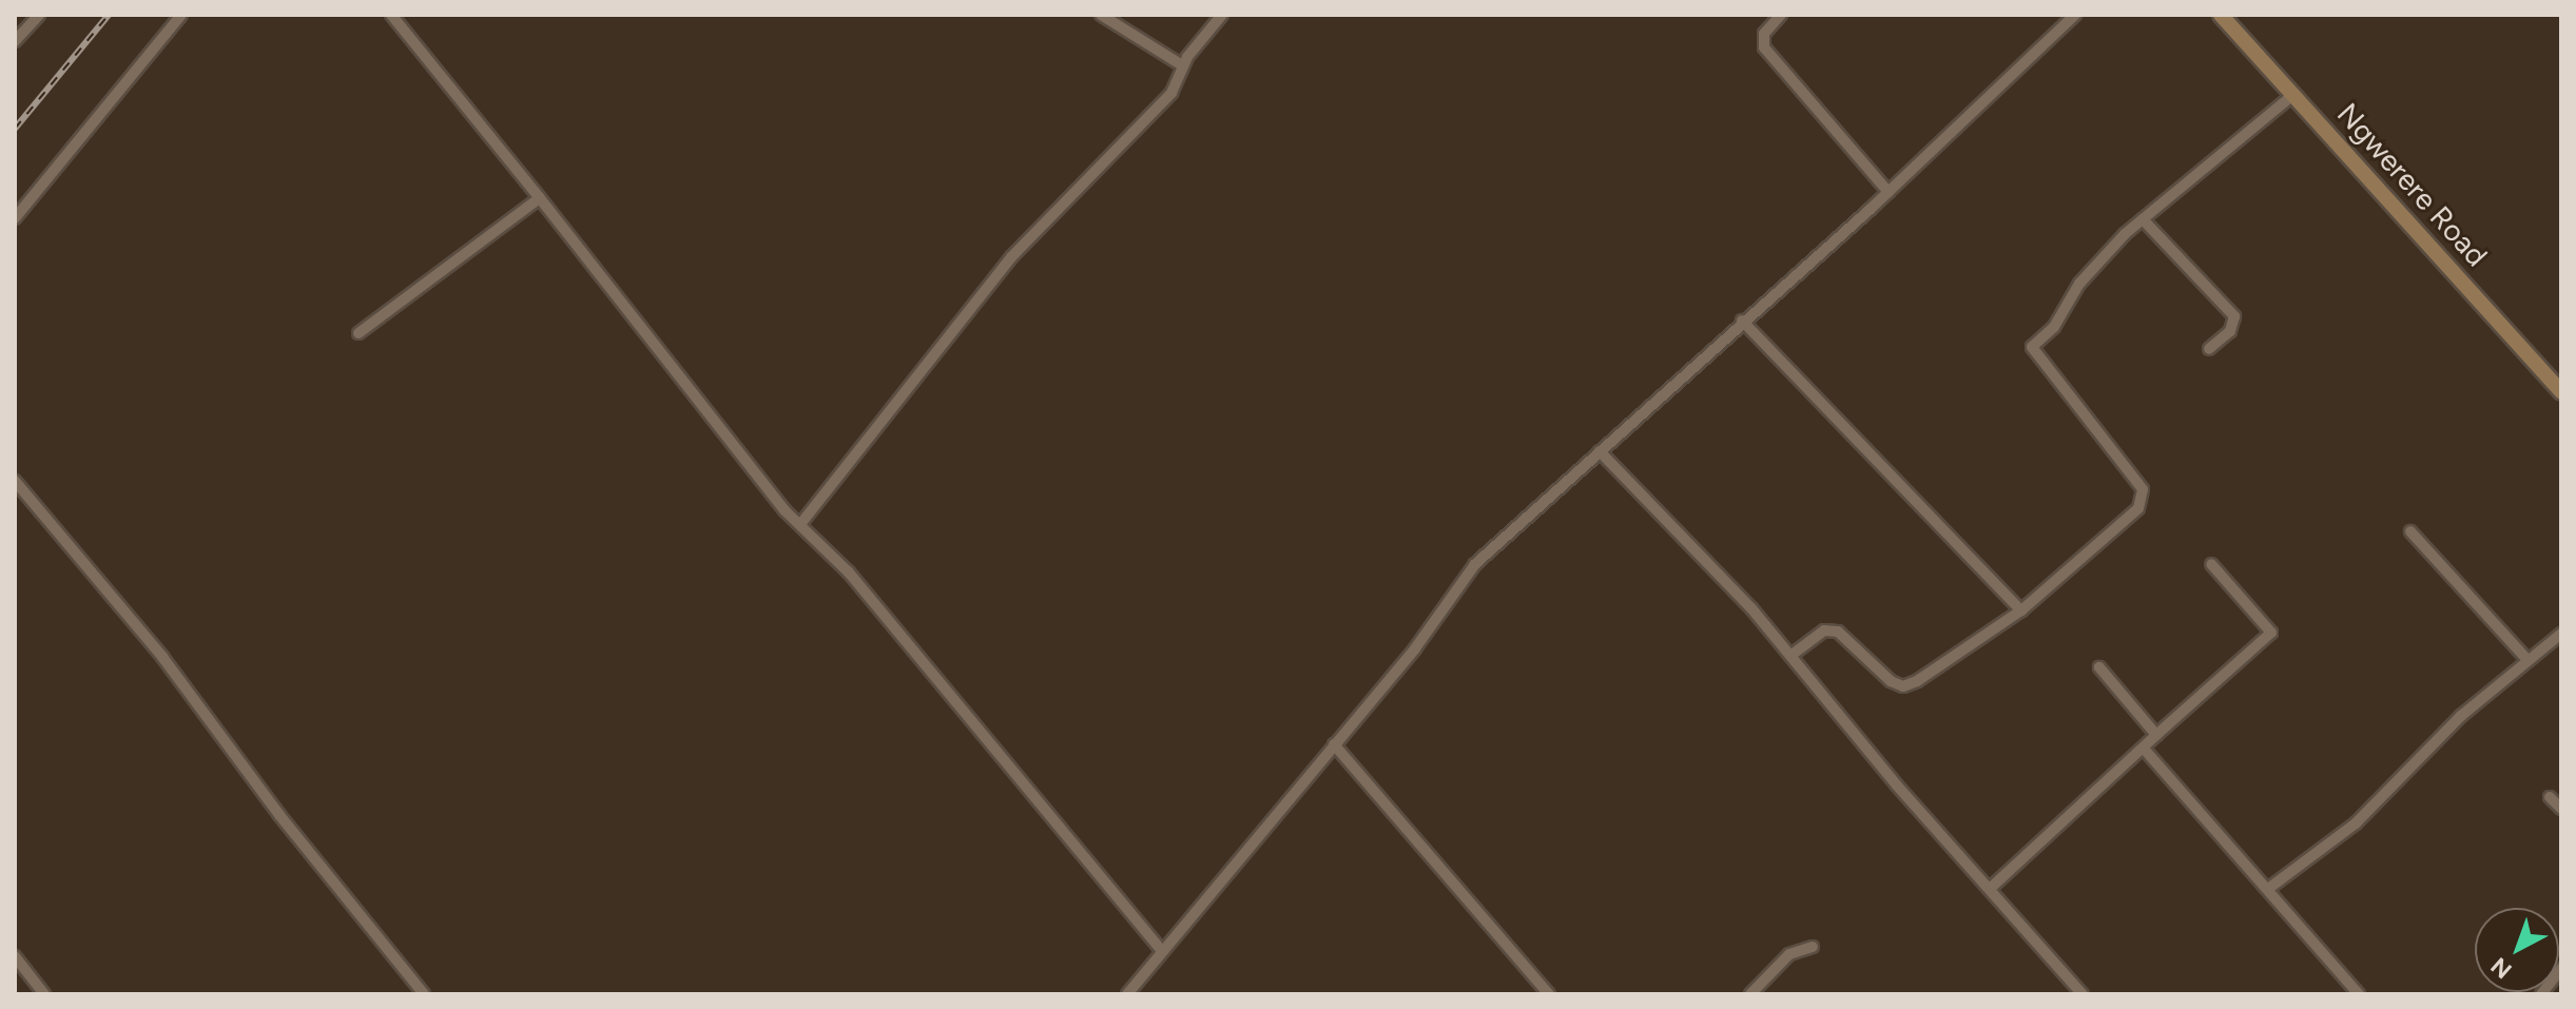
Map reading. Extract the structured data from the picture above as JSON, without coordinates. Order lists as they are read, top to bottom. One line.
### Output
{"streets":{"main road":["Ngwerere Road"]},"north":"bottom left"}
